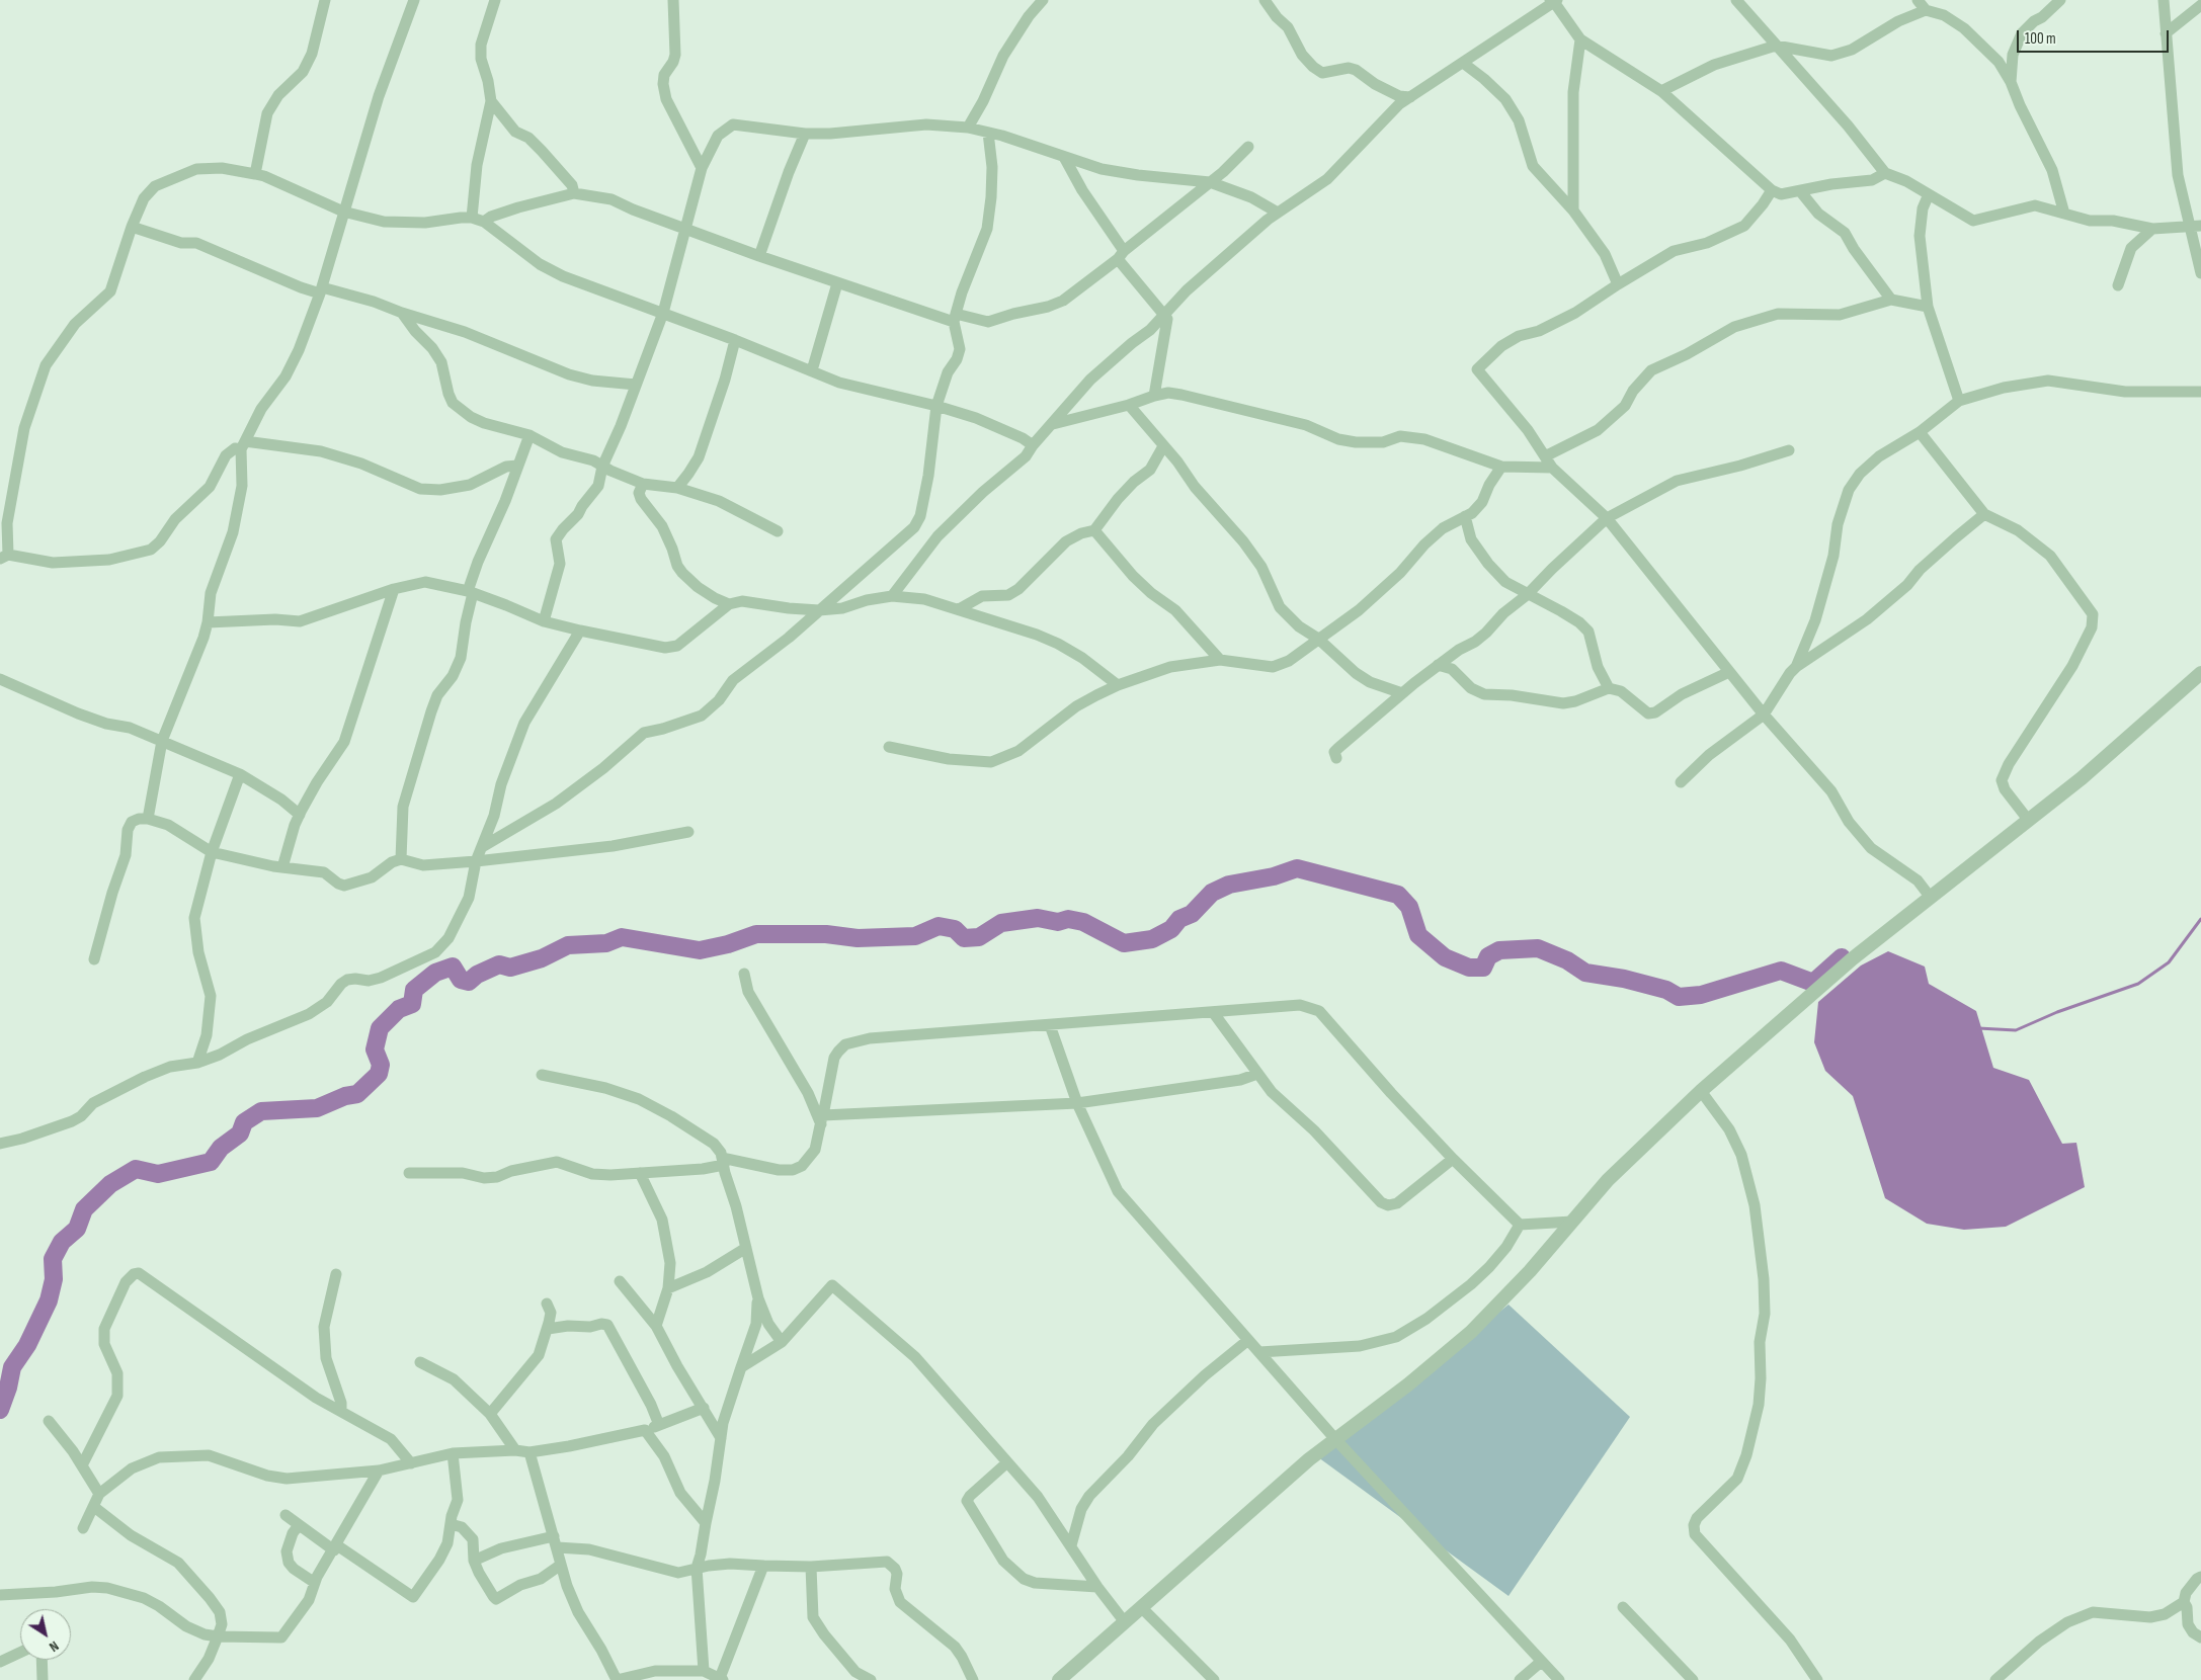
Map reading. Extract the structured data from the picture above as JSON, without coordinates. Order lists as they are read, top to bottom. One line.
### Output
{"scale_bar":"100 m","north":"bottom right"}
